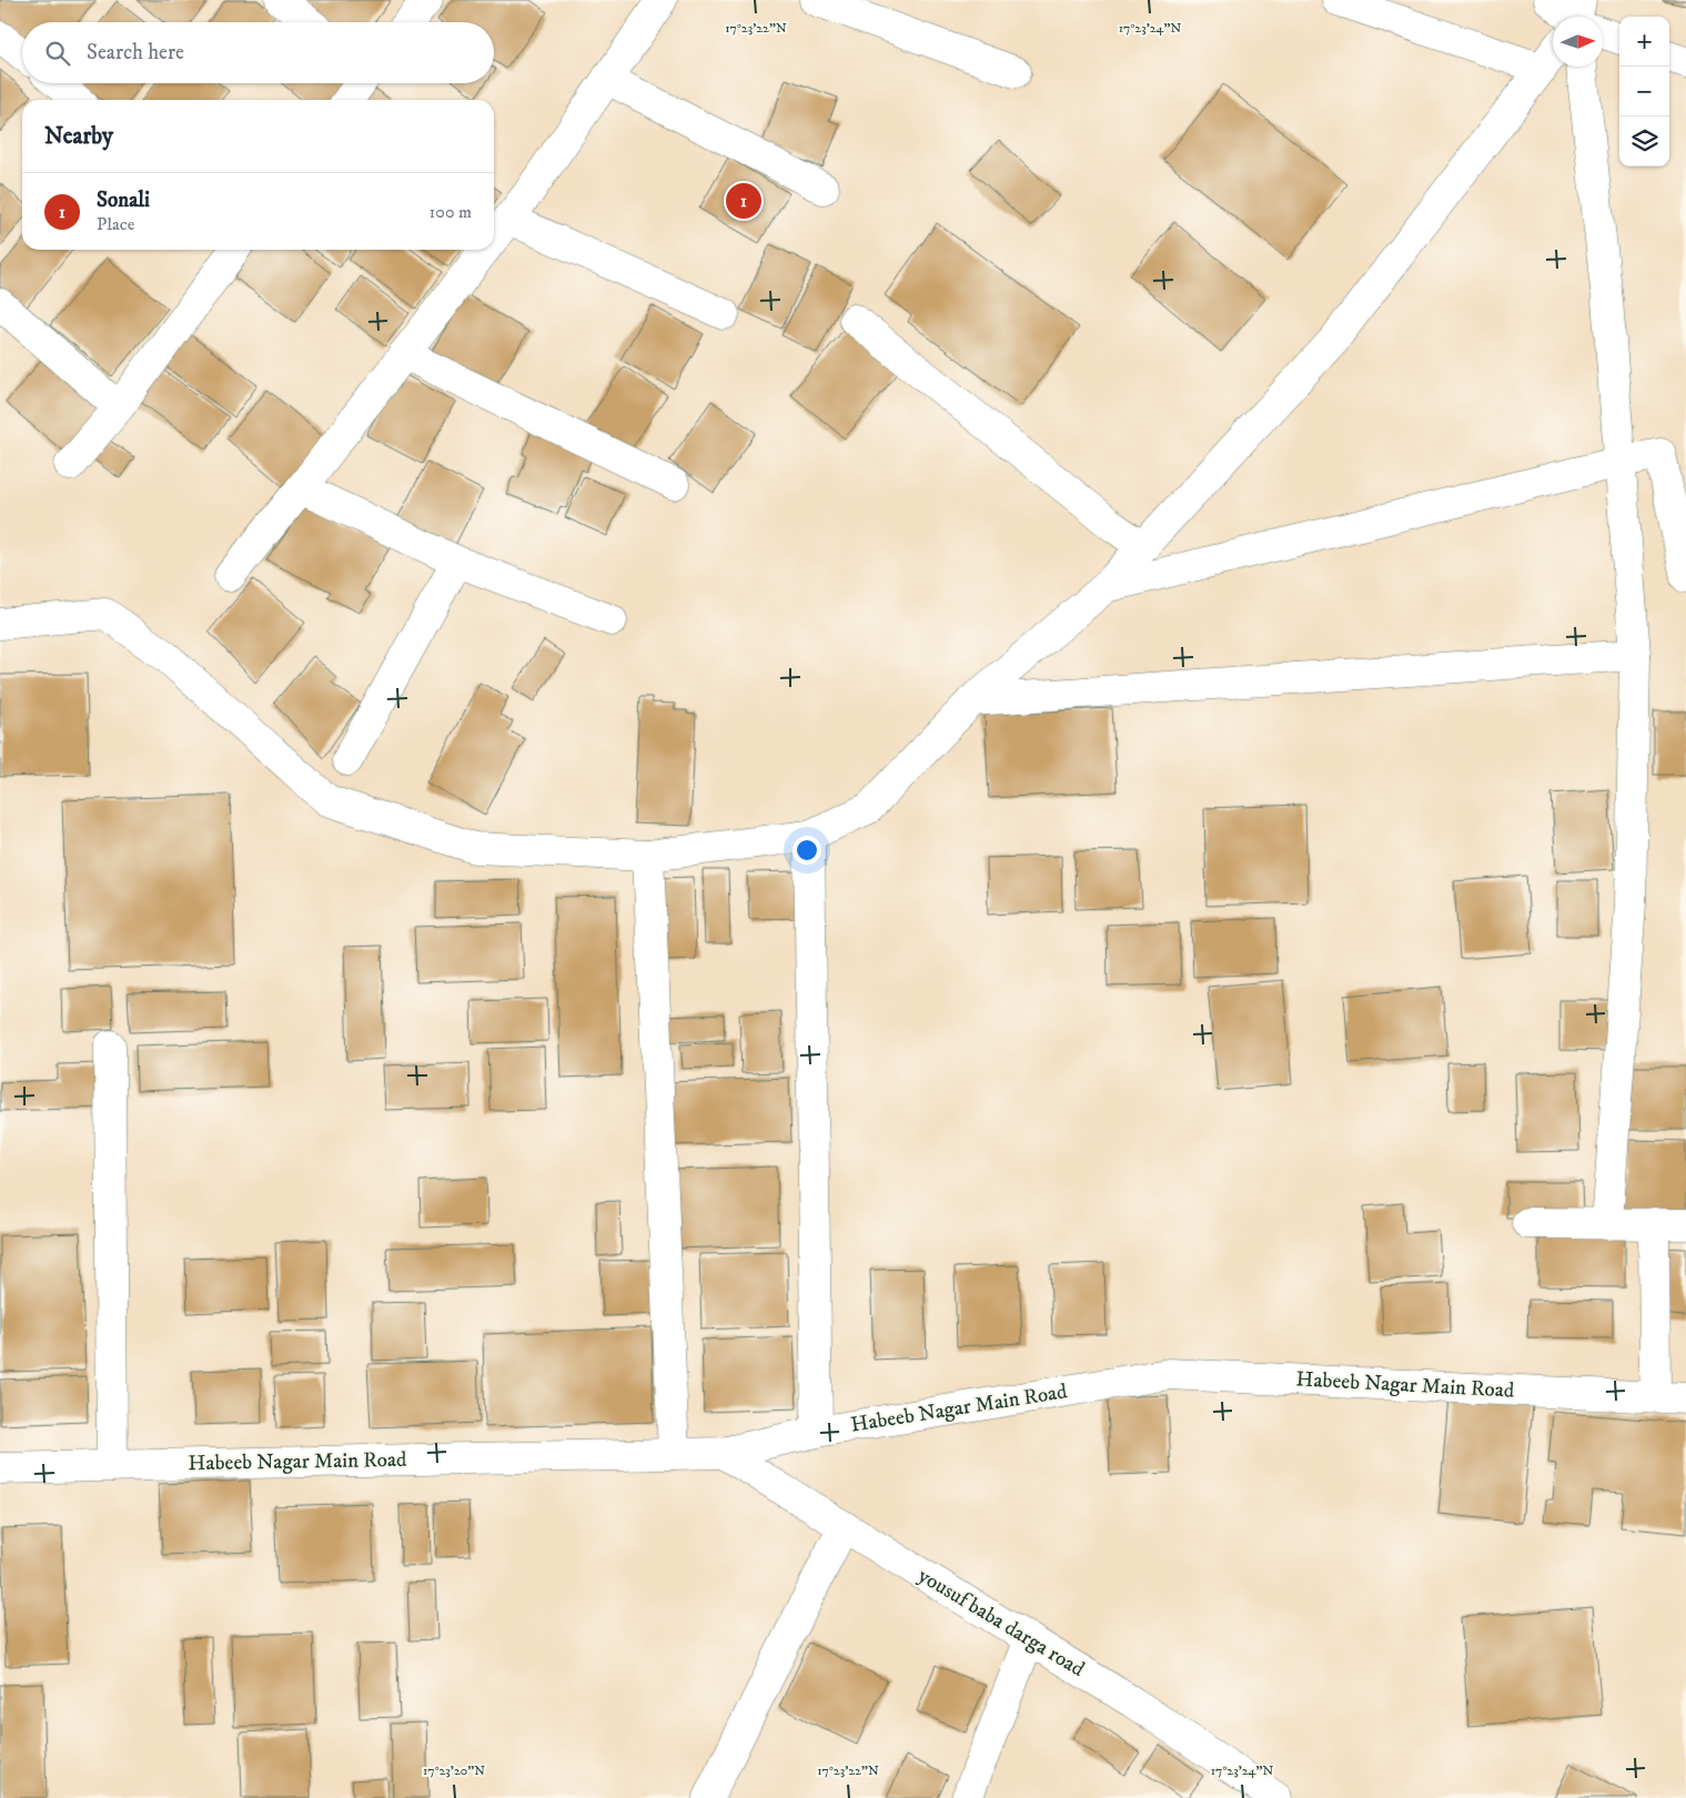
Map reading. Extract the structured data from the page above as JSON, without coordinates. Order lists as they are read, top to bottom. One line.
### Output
{"streets":{"street":["Habeeb Nagar Main Road","yousuf baba darga road"]},"crossings":[["Habeeb Nagar Main Road","yousuf baba darga road"]],"north":"right","page":{"map_buttons":["+","−"],"search":"Search here","heading":"Nearby","list":[{"mark":"1","name":"Sonali","note":"Place","value":"100 m"}],"pins":"1"},"coordinates":["17°23'22\"N","17°23'24\"N","17°23'20\"N"]}
